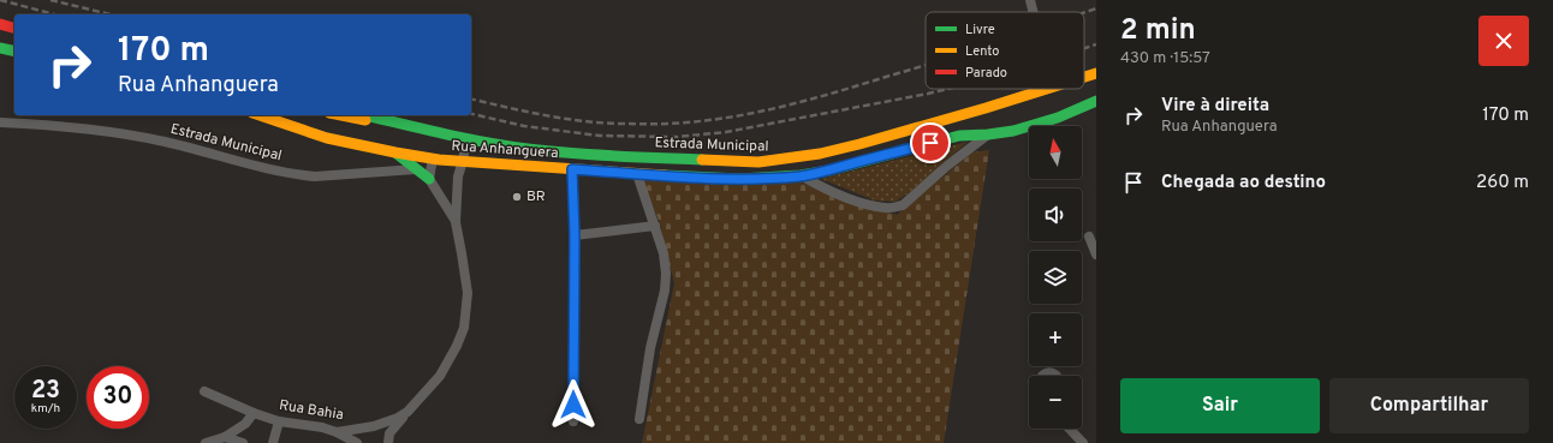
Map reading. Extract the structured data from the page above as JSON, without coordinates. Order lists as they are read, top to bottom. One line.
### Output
{"streets":{"main road":["Estrada Municipal","Rua Anhanguera"],"street":["Rua Bahia"]},"crossings":[["Estrada Municipal","Rua Anhanguera"]],"places":["BR"],"legend":["Livre","Lento","Parado"],"north":"top","page":{"heading":["2 min","430 m · 15:57"],"turn":["170 m","Rua Anhanguera"],"list":[{"name":"Vire à direita","note":"Rua Anhanguera","value":"170 m"},{"name":"Chegada ao destino","value":"260 m"}],"map_buttons":["+","−"],"speed":"23 km/h","limit":"30","buttons":["Sair","Compartilhar"]}}
